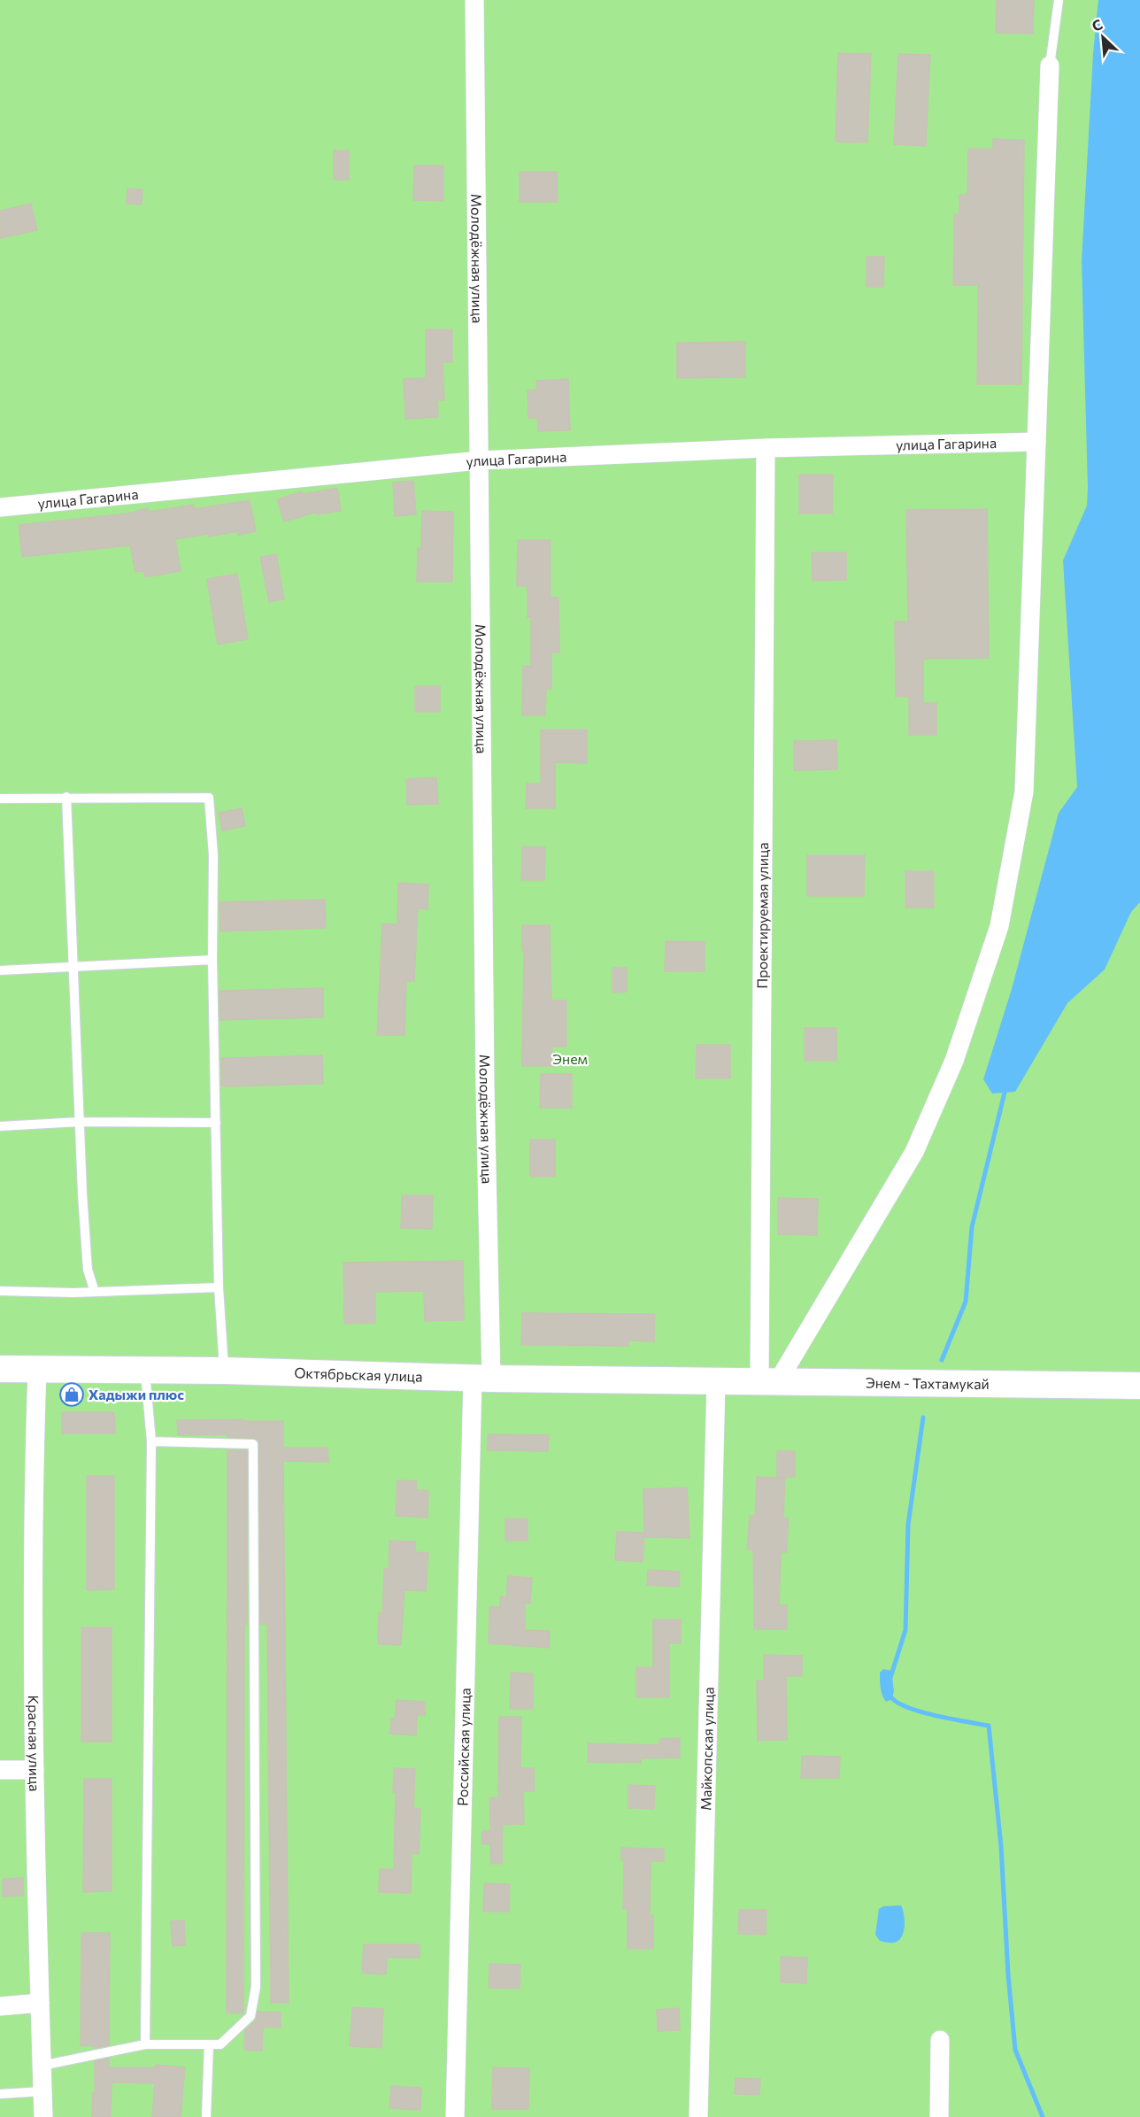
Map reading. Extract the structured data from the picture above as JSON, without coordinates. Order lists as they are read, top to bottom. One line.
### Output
{"streets":{"main road":["Октябрьская улица","Энем - Тахтамукай"],"street":["Молодёжная улица","улица Гагарина","Проектируемая улица","Красная улица","Российская улица","Майкопская улица"]},"crossings":[["Молодёжная улица","улица Гагарина"],["Молодёжная улица","Октябрьская улица"],["Молодёжная улица","Российская улица"],["улица Гагарина","Проектируемая улица"],["Проектируемая улица","Энем - Тахтамукай"],["Октябрьская улица","Энем - Тахтамукай"],["Октябрьская улица","Красная улица"],["Октябрьская улица","Российская улица"],["Октябрьская улица","Майкопская улица"],["Энем - Тахтамукай","Майкопская улица"]],"parks":["Энем"],"places":{"shop":["Хадыжи плюс"]},"north":"top left"}
